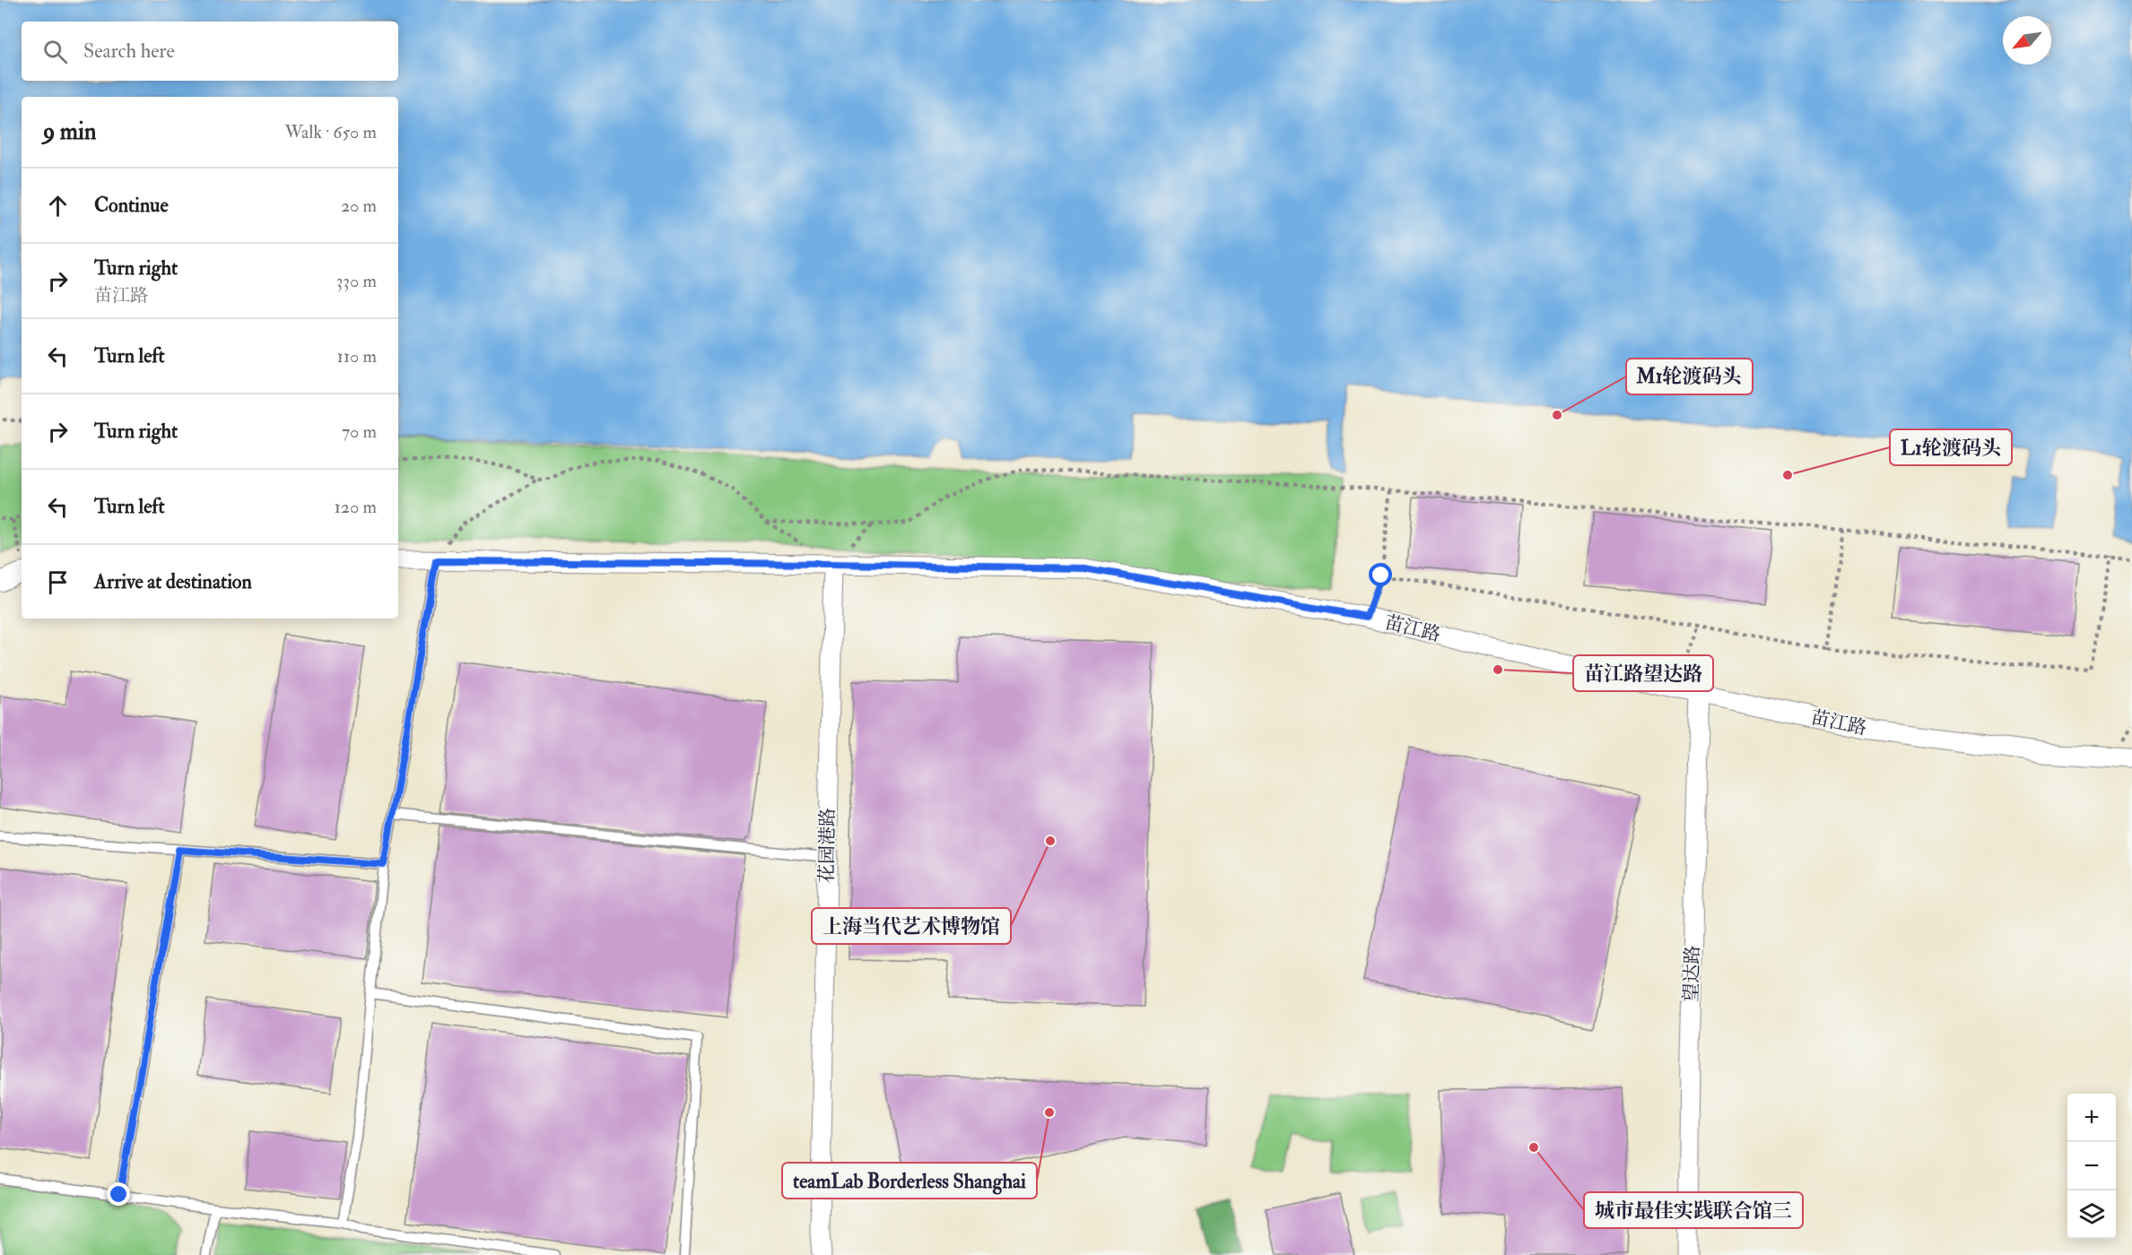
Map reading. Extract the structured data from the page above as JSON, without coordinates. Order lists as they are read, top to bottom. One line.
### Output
{"streets":{"street":["苗江路","花园港路","望达路"]},"crossings":[["苗江路","花园港路"],["苗江路","望达路"]],"places":["M1轮渡码头","L1轮渡码头","苗江路望达路","上海当代艺术博物馆","teamLab Borderless Shanghai","城市最佳实践联合馆三"],"north":"bottom left","page":{"search":"Search here","heading":["9 min","Walk · 650 m"],"list":[["Continue","20 m"],["Turn right","苗江路","330 m"],["Turn left","110 m"],["Turn right","70 m"],["Turn left","120 m"],"Arrive at destination"],"map_buttons":["+","−"]}}
